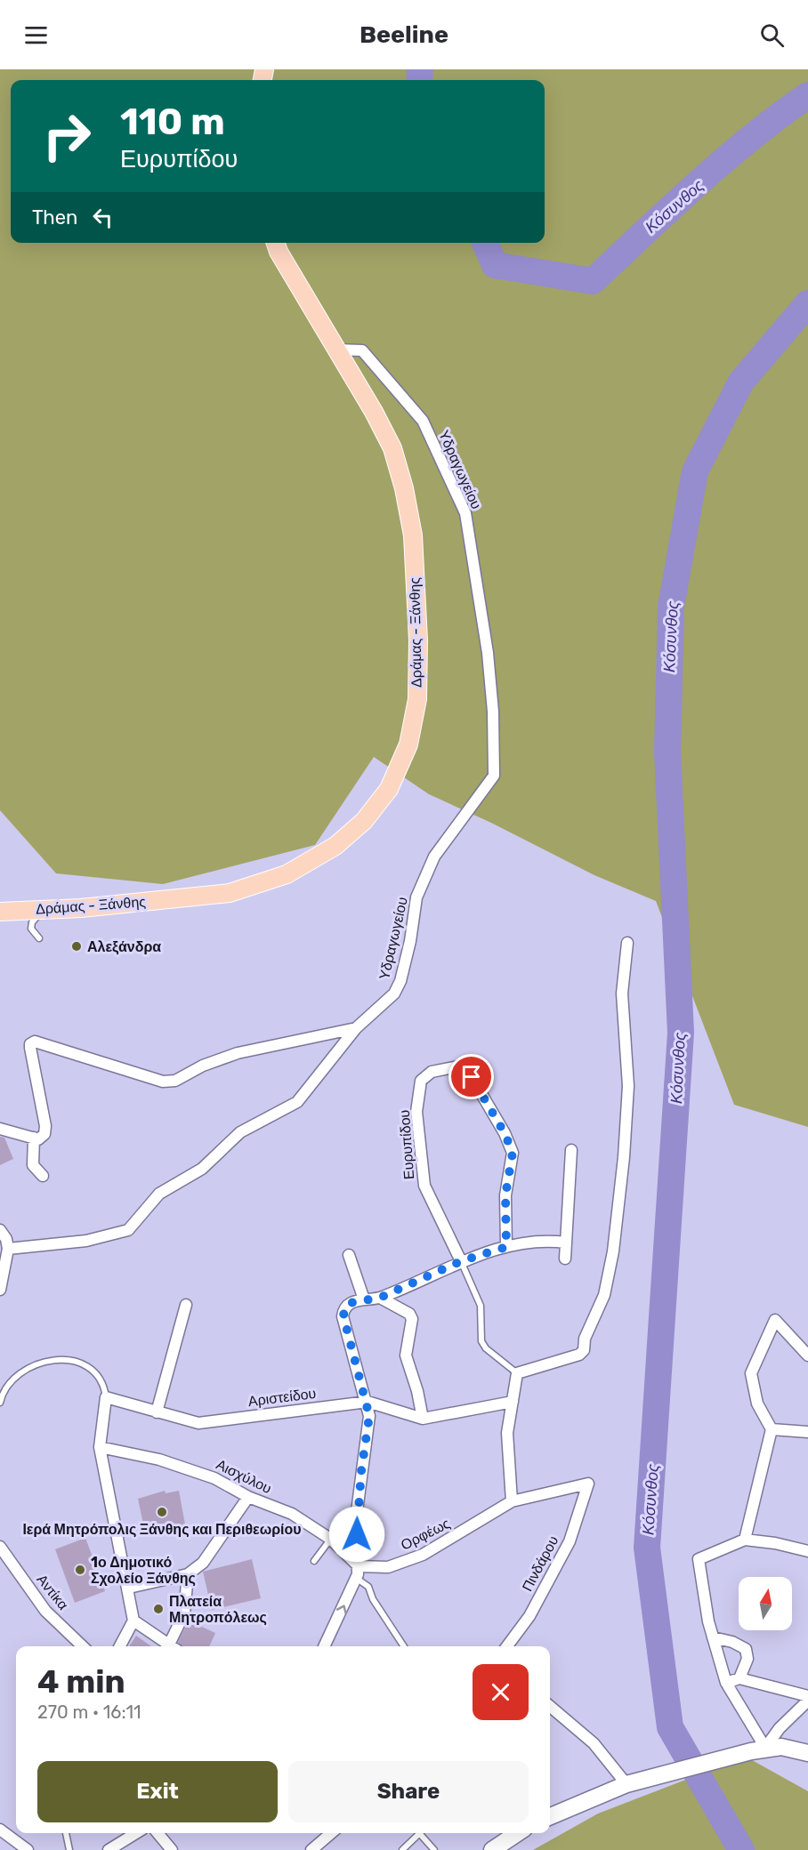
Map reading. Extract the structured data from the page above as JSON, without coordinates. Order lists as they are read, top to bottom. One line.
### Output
{"streets":{"main road":["Δράμας - Ξάνθης"],"street":["Υδραγωγείου","Ευρυπίδου","Αριστείδου","Αισχύλου","Ορφέως","Πινδάρου","Αντίκα"]},"crossings":[["Υδραγωγείου","Δράμας - Ξάνθης"],["Αισχύλου","Ορφέως"],["Ορφέως","Πινδάρου"]],"water":["Κόσυνθος"],"places":["Αλεξάνδρα","Ιερά Μητρόπολις Ξάνθης και Περιθεωρίου","1ο Δημοτικό Σχολείο Ξάνθης","Πλατεία Μητροπόλεως"],"north":"top","page":{"header":"Beeline","turn":["110 m","Ευρυπίδου"],"then":"Then","heading":["4 min","270 m · 16:11"],"buttons":["Exit","Share"]}}
